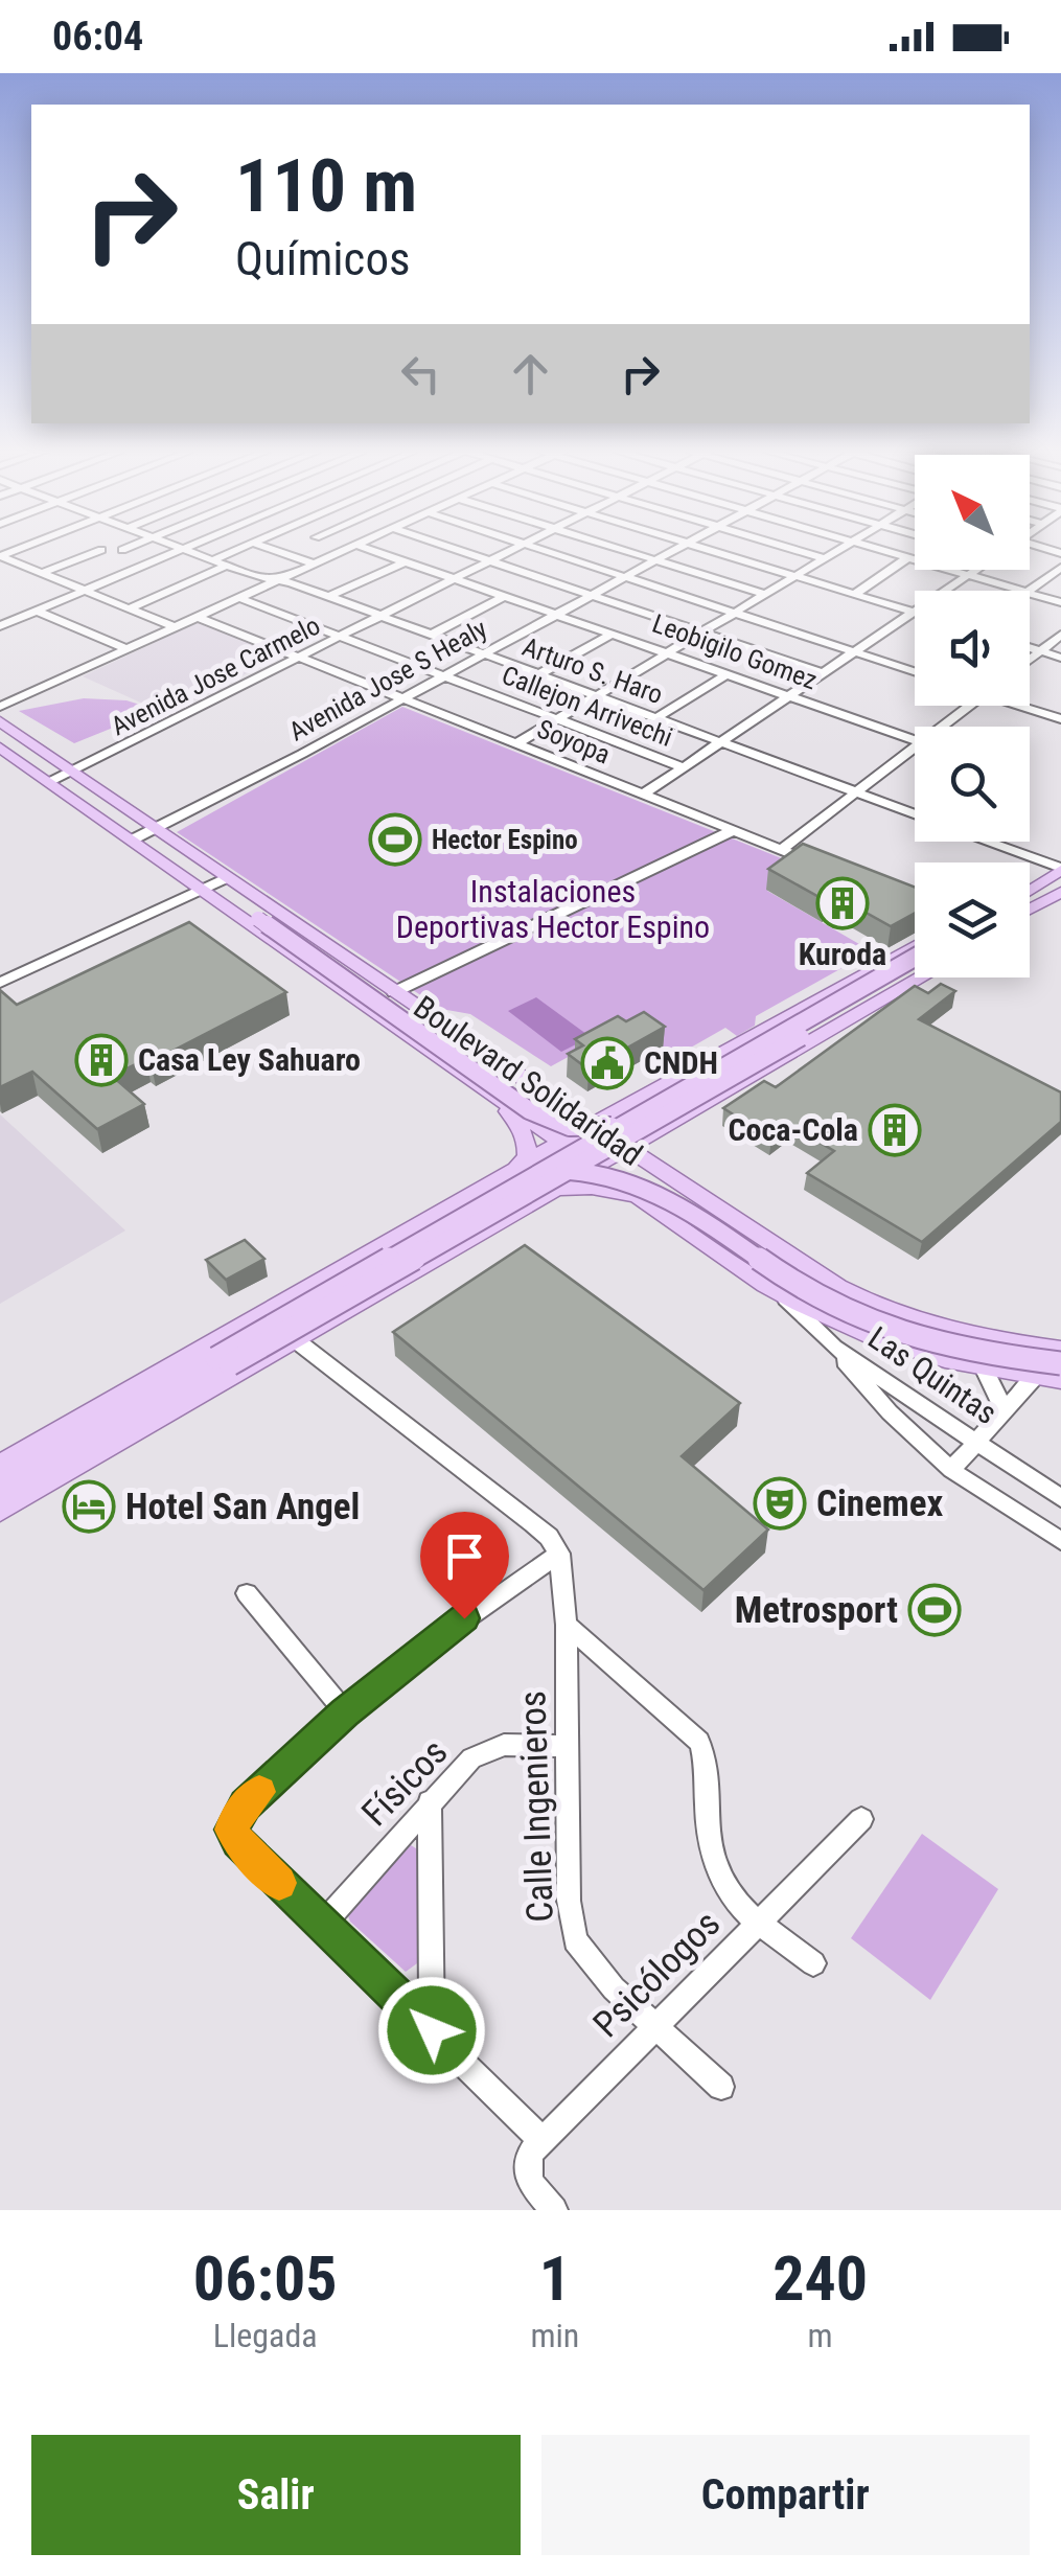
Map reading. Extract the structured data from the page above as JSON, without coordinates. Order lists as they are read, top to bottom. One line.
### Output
{"streets":{"main road":["Boulevard Solidaridad"],"street":["Leobigilo Gomez","Arturo S. Haro","Avenida Jose Carmelo","Avenida Jose S Healy","Callejon Arrivechi","Soyopa","Las Quintas","Físicos","Calle Ingenieros","Psicólogos"]},"crossings":[["Leobigilo Gomez","Avenida Jose Carmelo"],["Leobigilo Gomez","Avenida Jose S Healy"],["Arturo S. Haro","Avenida Jose Carmelo"],["Arturo S. Haro","Avenida Jose S Healy"],["Avenida Jose Carmelo","Callejon Arrivechi"],["Avenida Jose Carmelo","Soyopa"],["Avenida Jose Carmelo","Boulevard Solidaridad"],["Avenida Jose S Healy","Callejon Arrivechi"],["Avenida Jose S Healy","Soyopa"],["Avenida Jose S Healy","Boulevard Solidaridad"],["Boulevard Solidaridad","Las Quintas"],["Físicos","Calle Ingenieros"],["Calle Ingenieros","Psicólogos"]],"parks":["Instalaciones Deportivas Hector Espino"],"places":{"sports":["Hector Espino","Metrosport"],"building":["Kuroda","Casa Ley Sahuaro","Coca-Cola"],"public building":["CNDH"],"theatre":["Cinemex"],"hotel":["Hotel San Angel"]},"north":"top left","page":{"status":"06:04","turn":["110 m","Químicos"],"eta":["06:05","Llegada","1","min","240","m"],"buttons":["Salir","Compartir"]}}
